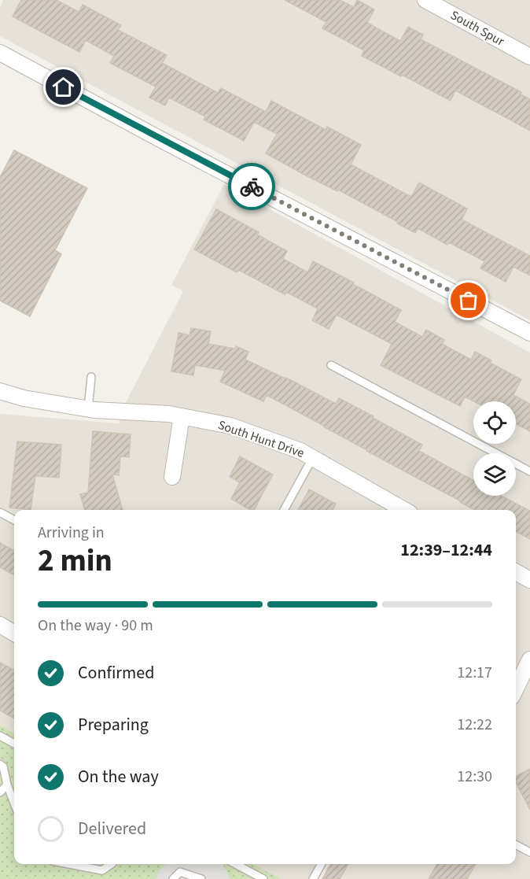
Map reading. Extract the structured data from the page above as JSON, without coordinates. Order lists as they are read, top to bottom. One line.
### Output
{"streets":{"street":["South Spur","South Hunt Drive"]},"page":{"heading":["2 min","Arriving in","12:39–12:44"],"bar":"On the way · 90 m","list":[["Confirmed","12:17"],["Preparing","12:22"],["On the way","12:30"],"Delivered"]}}
